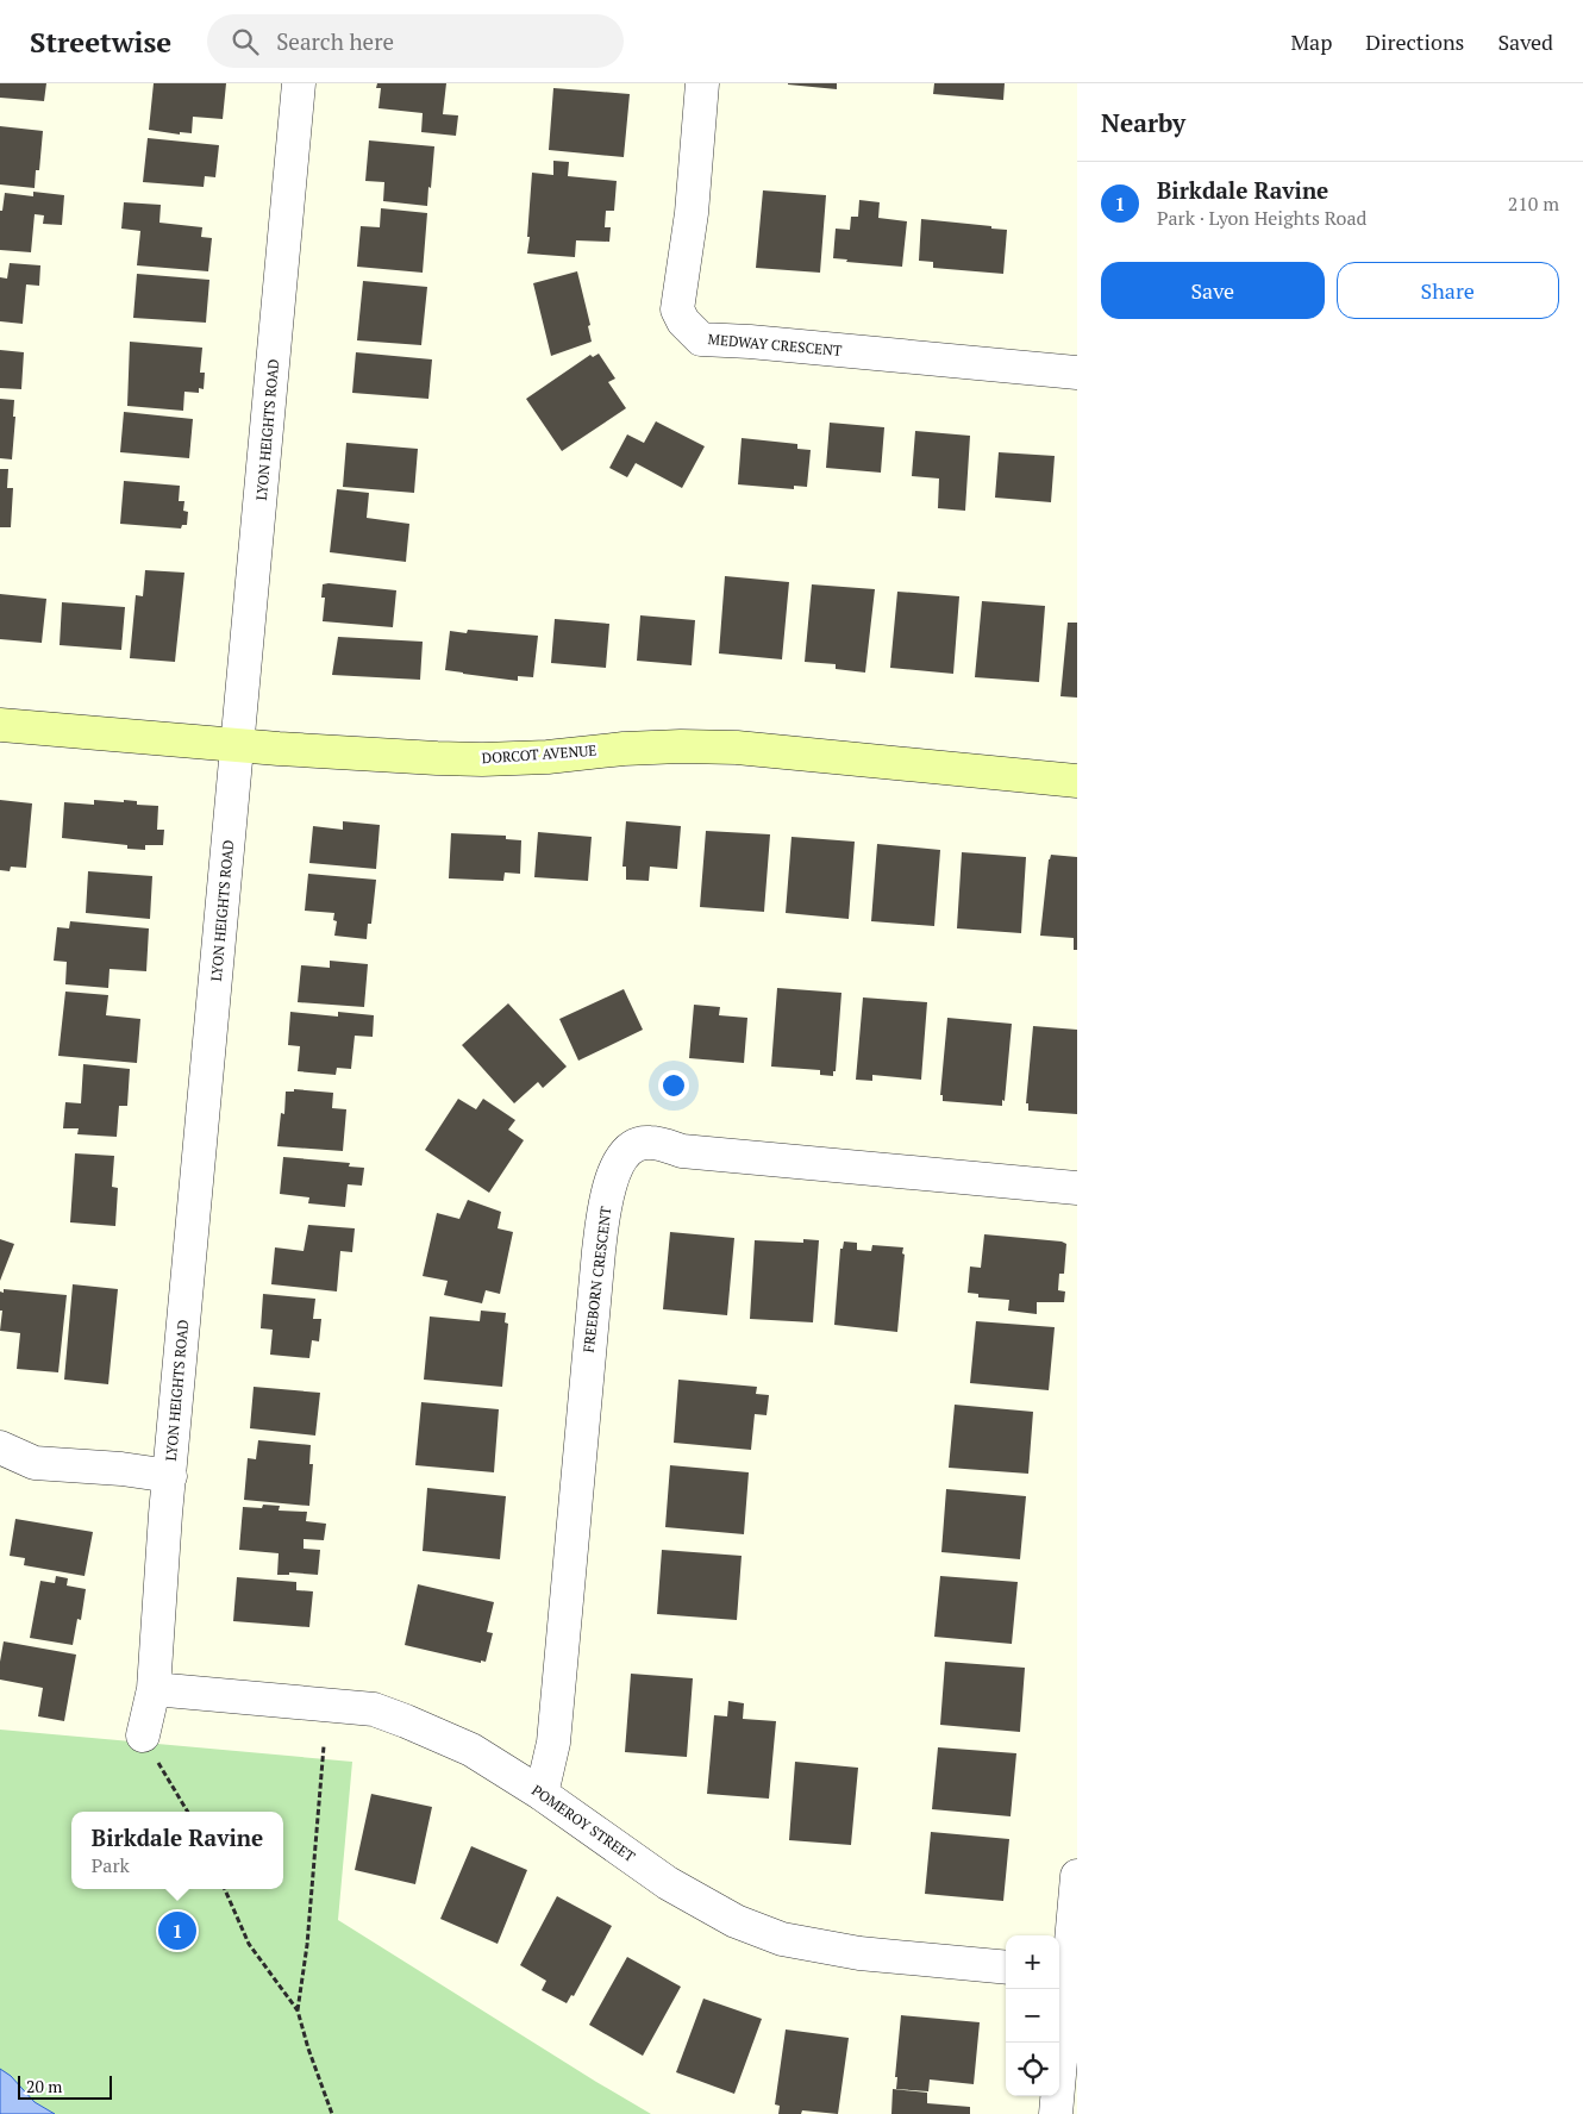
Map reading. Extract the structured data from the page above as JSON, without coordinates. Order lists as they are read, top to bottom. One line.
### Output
{"streets":{"street":["MEDWAY CRESCENT","LYON HEIGHTS ROAD","DORCOT AVENUE","FREEBORN CRESCENT","POMEROY STREET"]},"crossings":[["LYON HEIGHTS ROAD","DORCOT AVENUE"],["LYON HEIGHTS ROAD","POMEROY STREET"],["FREEBORN CRESCENT","POMEROY STREET"]],"scale_bar":"20 m","page":{"header":"Streetwise","search":"Search here","nav":["Map","Directions","Saved"],"heading":"Nearby","list":[{"mark":"1","name":"Birkdale Ravine","note":"Park · Lyon Heights Road","value":"210 m"}],"buttons":["Save","Share"],"popup":["Birkdale Ravine","Park"],"pins":"1","map_buttons":["+","−"],"scale":"20 m"}}
